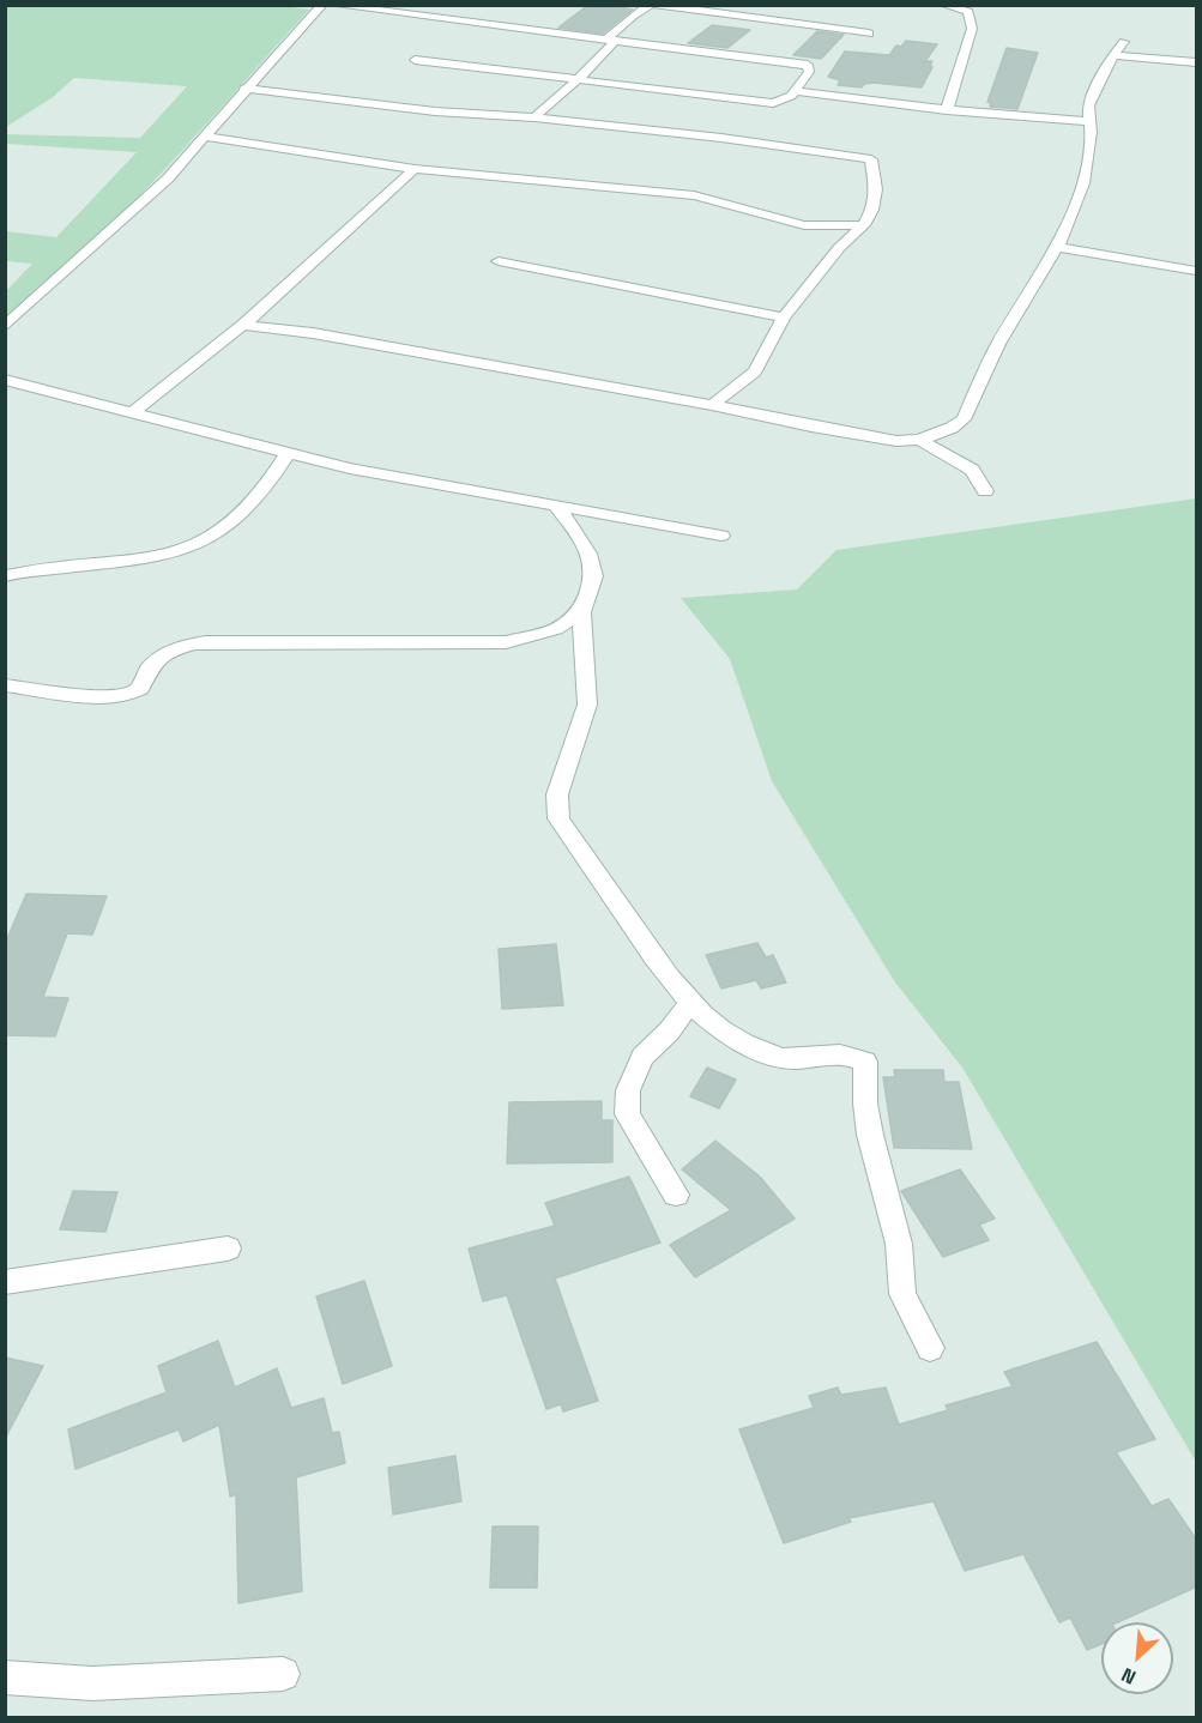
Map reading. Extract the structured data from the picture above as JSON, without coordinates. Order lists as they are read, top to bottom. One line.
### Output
{"north":"bottom left"}
